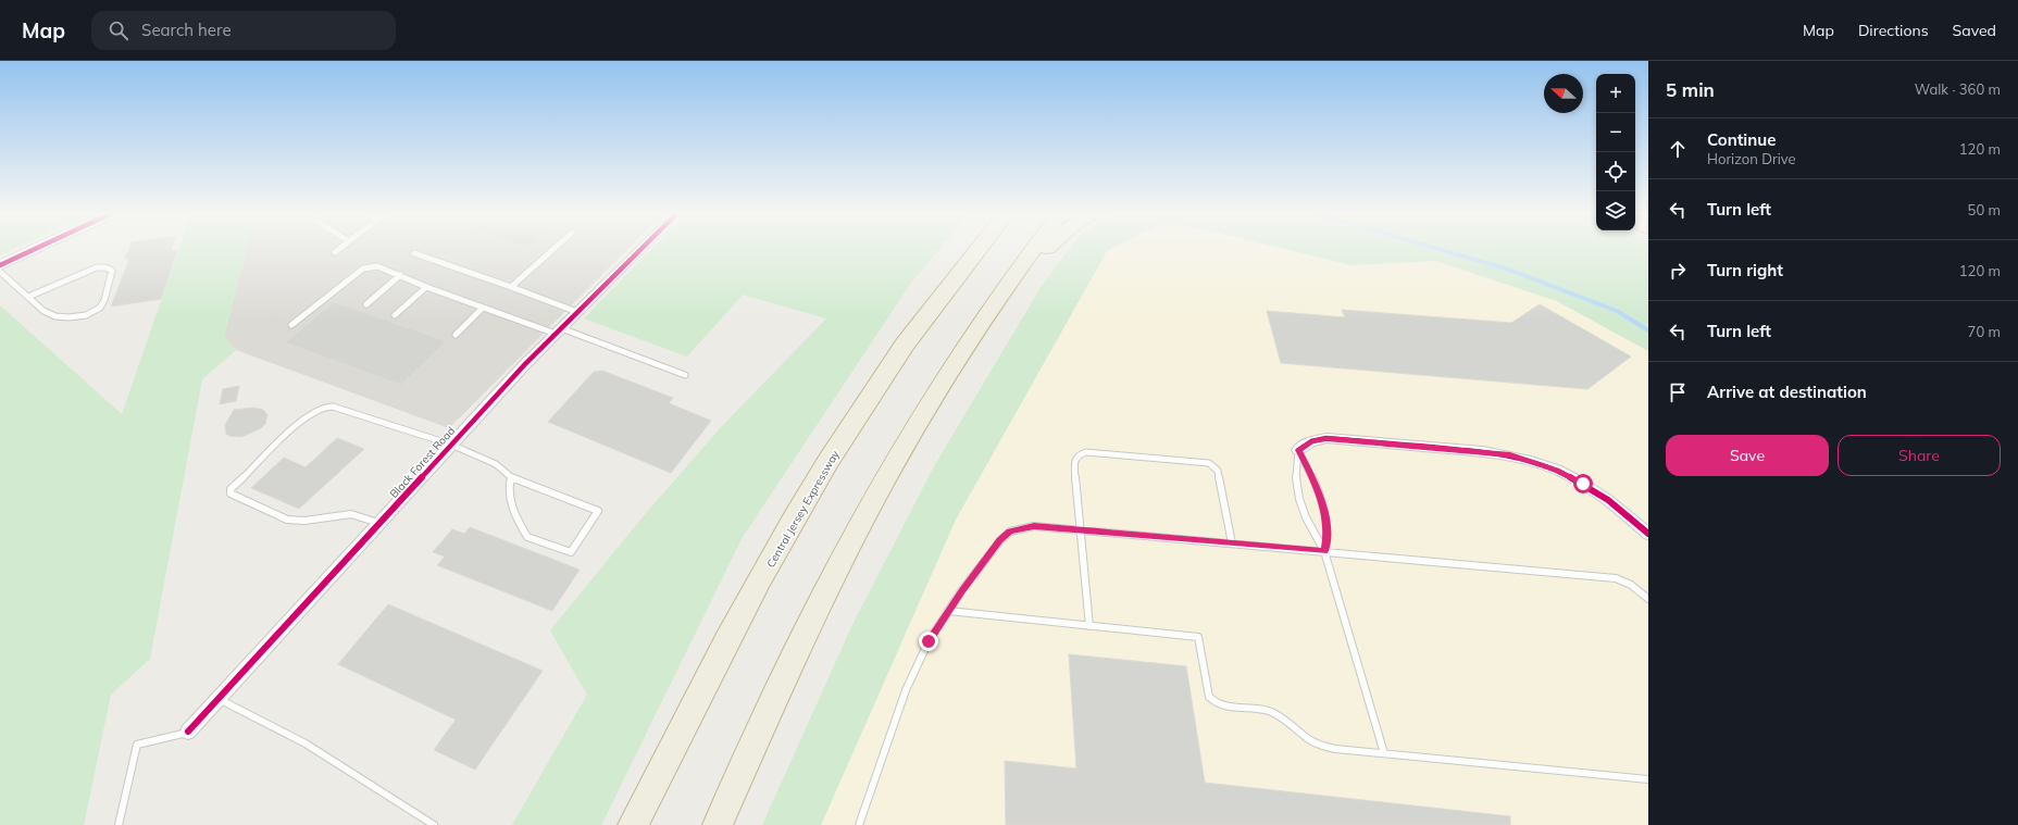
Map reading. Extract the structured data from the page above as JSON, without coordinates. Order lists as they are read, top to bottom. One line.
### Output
{"streets":{"highway":["Central Jersey Expressway"],"street":["Black Forest Road"]},"north":"left","page":{"header":"Map","search":"Search here","nav":["Map","Directions","Saved"],"heading":["5 min","Walk · 360 m"],"map_buttons":["+","−"],"list":[["Continue","Horizon Drive","120 m"],["Turn left","50 m"],["Turn right","120 m"],["Turn left","70 m"],"Arrive at destination"],"buttons":["Save","Share"]}}
